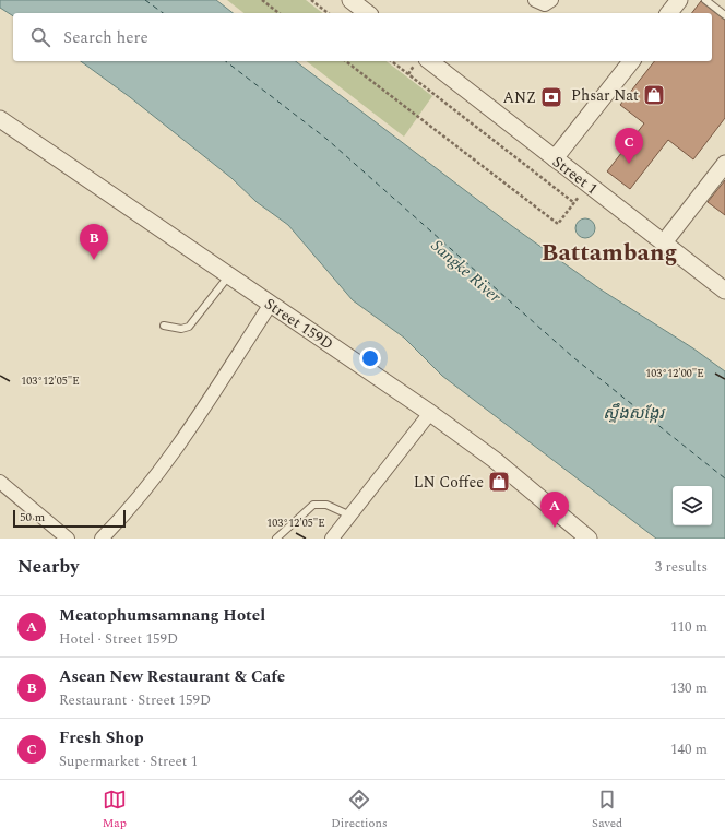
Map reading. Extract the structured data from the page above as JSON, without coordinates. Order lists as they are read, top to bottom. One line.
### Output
{"streets":{"street":["Street 1","Street 159D"]},"districts":["Battambang"],"water":["Sangke River","ស្ទឹងសង្កែរ"],"places":{"shop":["Phsar Nat","LN Coffee"],"bank":["ANZ"]},"scale_bar":"50 m","page":{"search":"Search here","pins":["C","B","A"],"scale":"50 m","heading":["Nearby","3 results"],"list":[{"mark":"A","name":"Meatophumsamnang Hotel","note":"Hotel · Street 159D","value":"110 m"},{"mark":"B","name":"Asean New Restaurant & Cafe","note":"Restaurant · Street 159D","value":"130 m"},{"mark":"C","name":"Fresh Shop","note":"Supermarket · Street 1","value":"140 m"}],"nav":["Map","Directions","Saved"]},"coordinates":["103°12'00\"E","103°12'05\"E"]}
